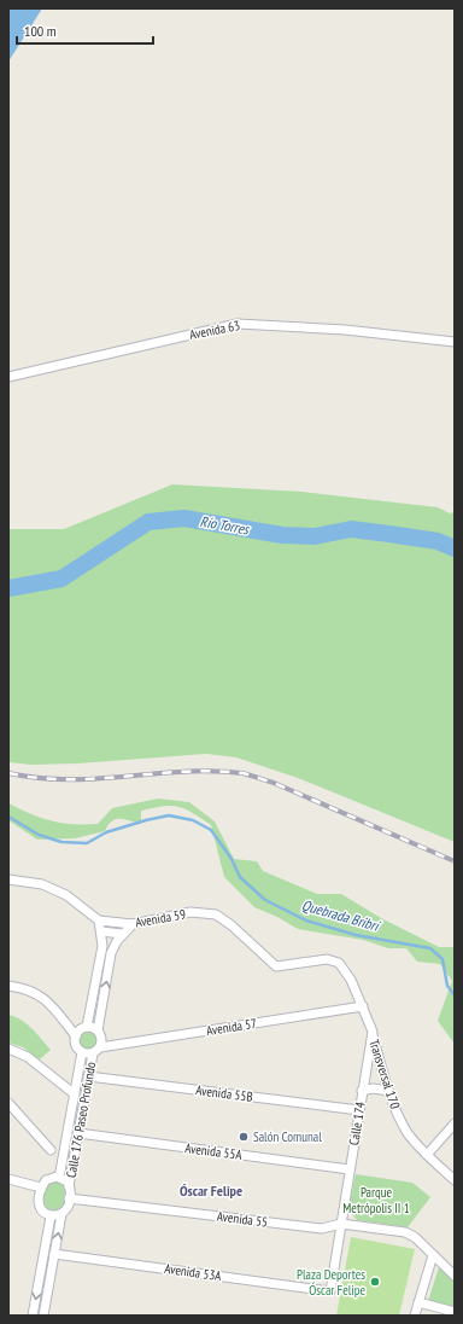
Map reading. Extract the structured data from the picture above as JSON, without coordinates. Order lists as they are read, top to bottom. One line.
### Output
{"streets":{"street":["Avenida 63","Avenida 59","Avenida 57","Transversal 170","Avenida 55B","Calle 176 Paseo Profundo","Calle 174","Avenida 55A","Avenida 55","Avenida 53A"]},"crossings":[["Avenida 59","Calle 174"],["Avenida 57","Calle 176 Paseo Profundo"],["Avenida 57","Calle 174"],["Transversal 170","Calle 174"],["Avenida 55B","Calle 176 Paseo Profundo"],["Avenida 55B","Calle 174"],["Calle 176 Paseo Profundo","Avenida 55A"],["Calle 176 Paseo Profundo","Avenida 55"],["Calle 174","Avenida 55A"],["Calle 174","Avenida 55"],["Calle 174","Avenida 53A"]],"districts":["Óscar Felipe"],"water":["Río Torres","Quebrada Bribrí"],"parks":["Parque Metrópolis II 1"],"places":["Salón Comunal","Plaza Deportes Óscar Felipe"],"scale_bar":"100 m"}
